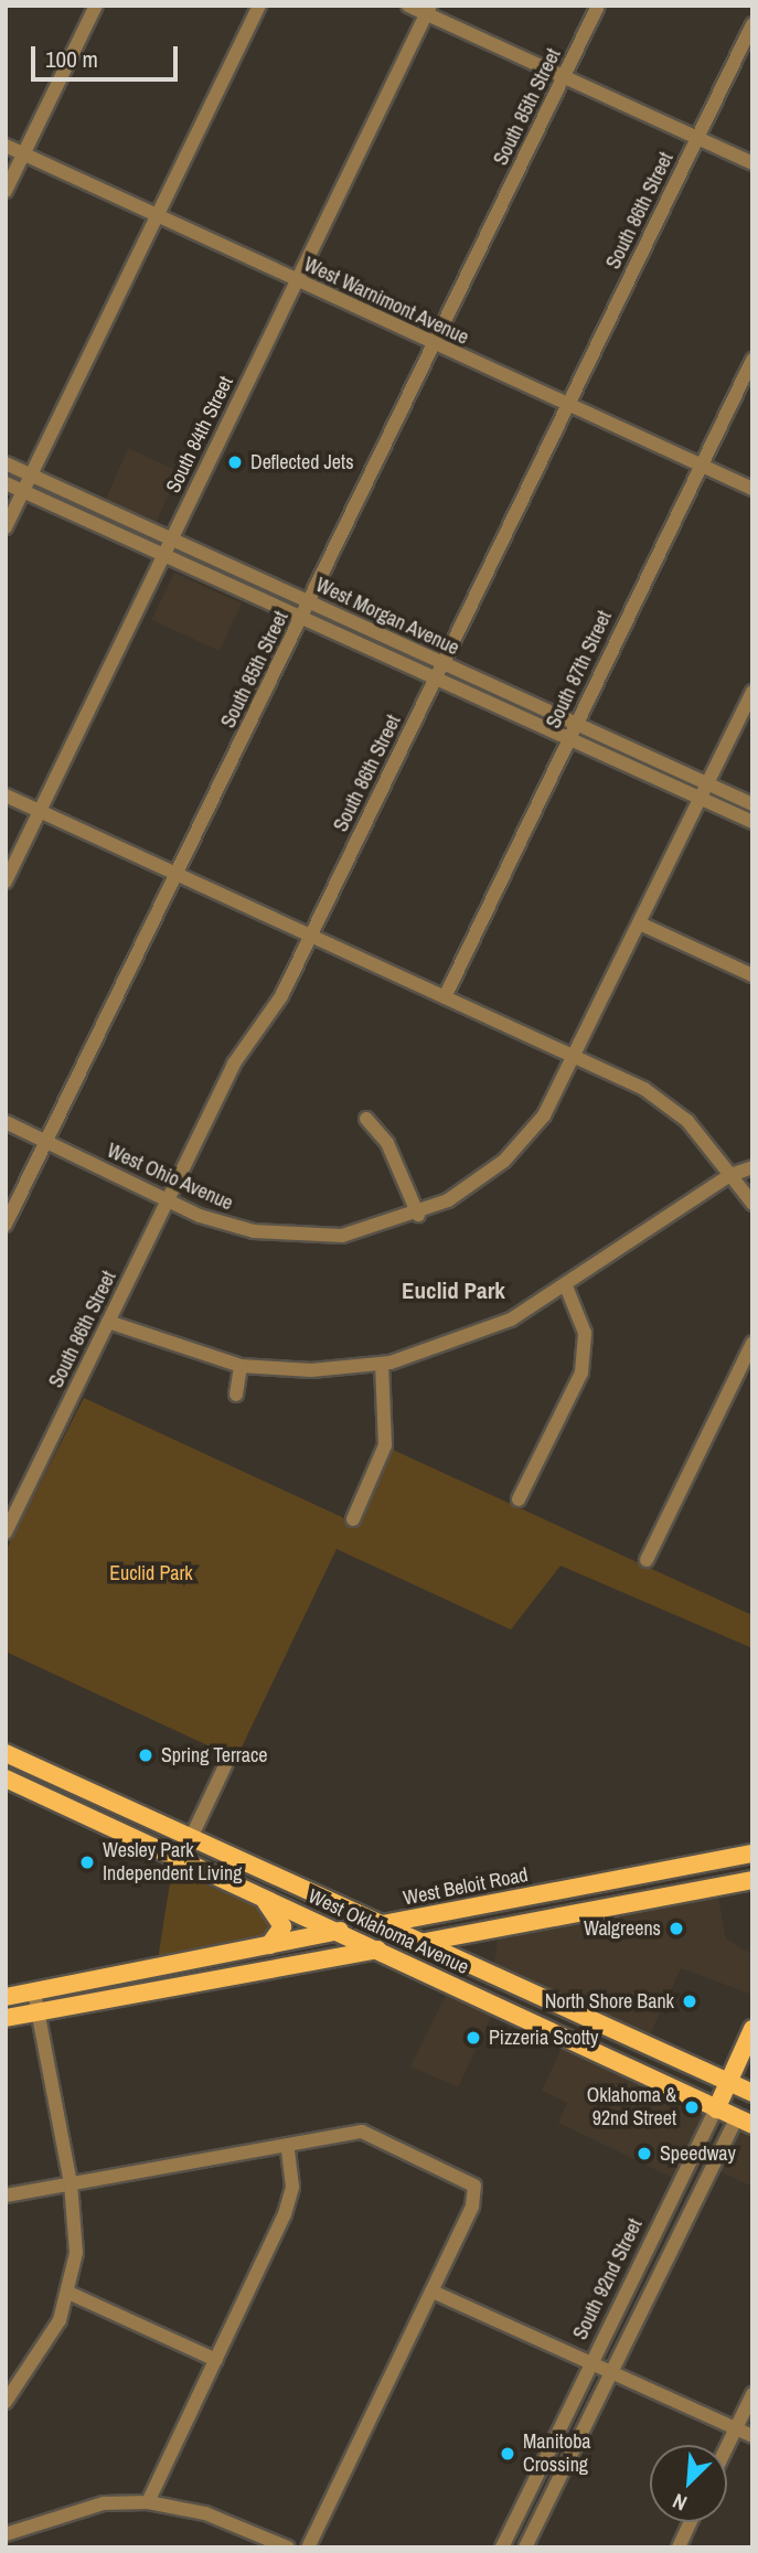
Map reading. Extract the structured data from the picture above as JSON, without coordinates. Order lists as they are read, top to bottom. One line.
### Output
{"streets":{"main road":["West Beloit Road","West Oklahoma Avenue","South 92nd Street"],"street":["South 85th Street","South 86th Street","West Warnimont Avenue","South 84th Street","West Morgan Avenue","South 87th Street","West Ohio Avenue"]},"crossings":[["South 85th Street","West Warnimont Avenue"],["South 85th Street","West Morgan Avenue"],["South 85th Street","West Ohio Avenue"],["South 86th Street","West Warnimont Avenue"],["South 86th Street","West Morgan Avenue"],["South 86th Street","West Ohio Avenue"],["West Warnimont Avenue","South 84th Street"],["West Warnimont Avenue","South 87th Street"],["South 84th Street","West Morgan Avenue"],["West Morgan Avenue","South 87th Street"],["West Morgan Avenue","West Ohio Avenue"],["West Beloit Road","West Oklahoma Avenue"],["West Oklahoma Avenue","South 92nd Street"]],"districts":["Euclid Park"],"parks":["Euclid Park"],"places":["Deflected Jets","Spring Terrace","Wesley Park Independent Living","Walgreens","North Shore Bank","Pizzeria Scotty","Oklahoma & 92nd Street","Speedway","Manitoba Crossing"],"scale_bar":"100 m","north":"bottom left"}
